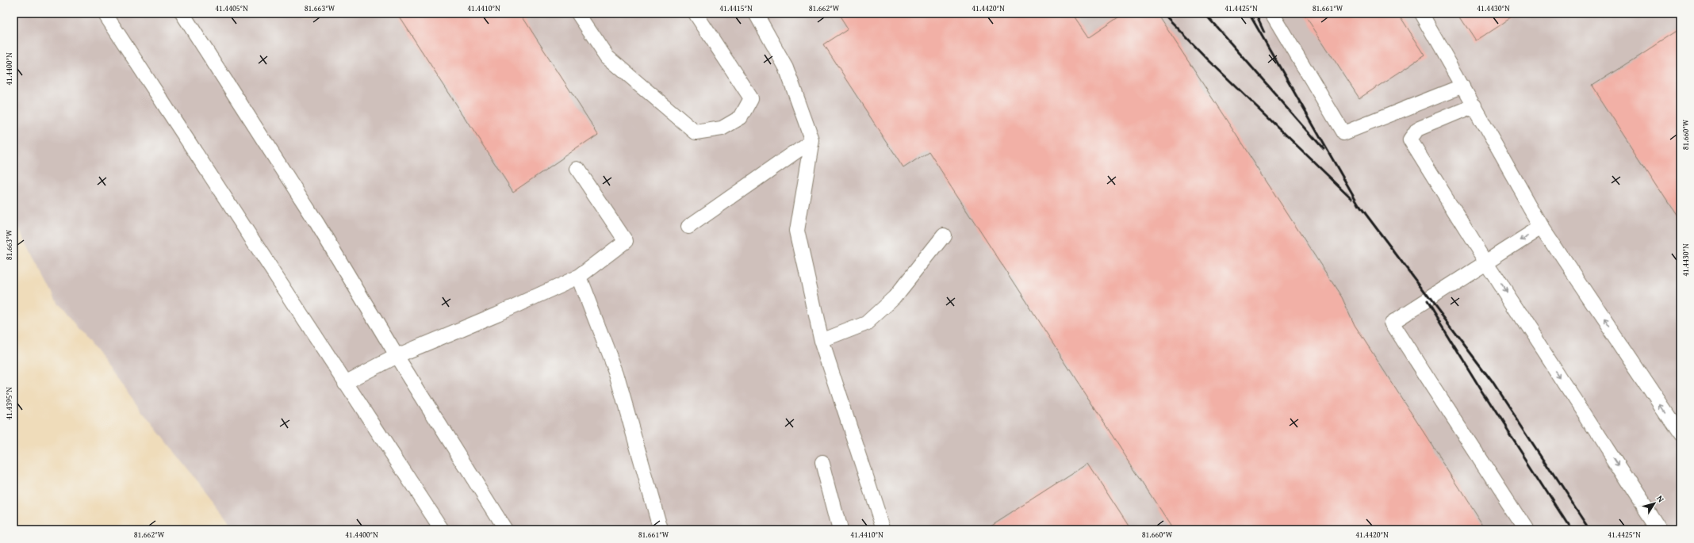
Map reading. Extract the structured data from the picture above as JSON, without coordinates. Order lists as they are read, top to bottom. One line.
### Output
{"north":"top right","coordinates":["41.4405°N","81.663°W","41.4410°N","41.4415°N","81.662°W","41.4420°N","41.4425°N","81.661°W","41.4430°N","41.4400°N","81.660°W","41.4395°N"]}
